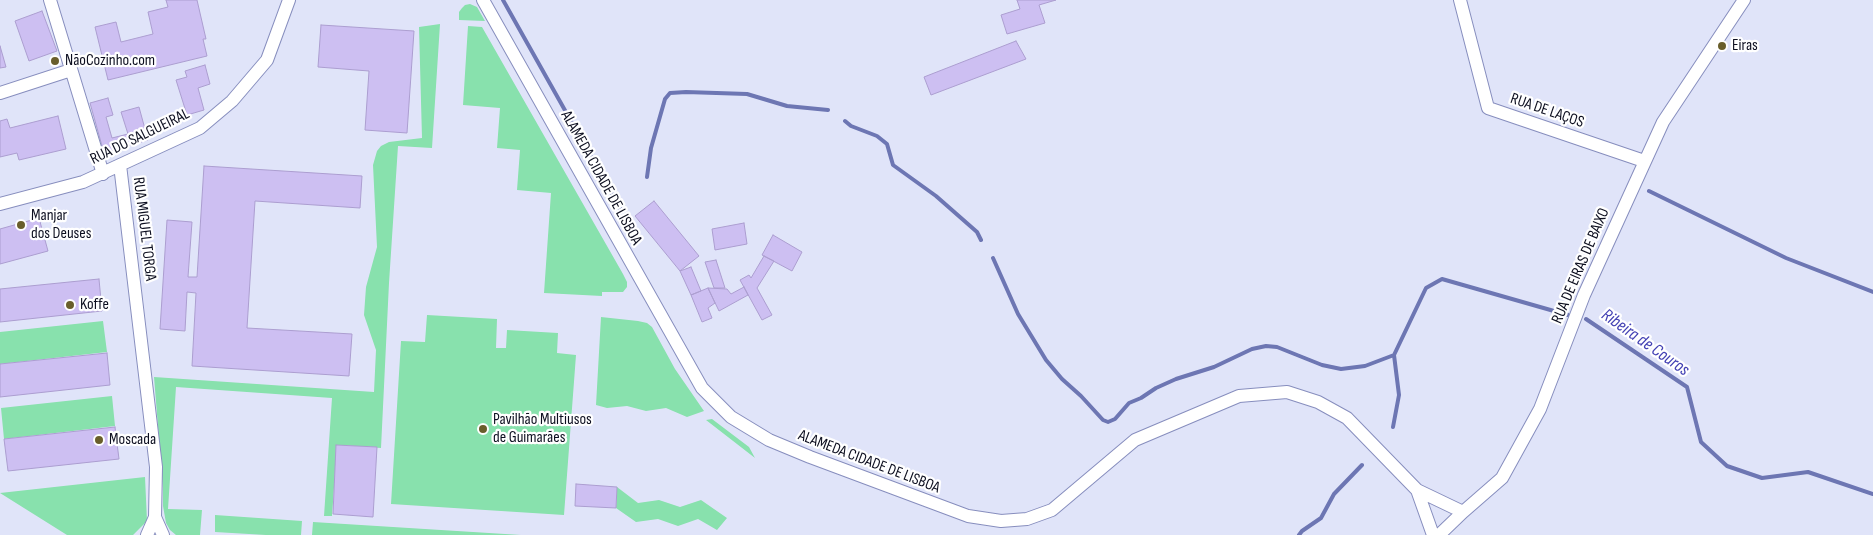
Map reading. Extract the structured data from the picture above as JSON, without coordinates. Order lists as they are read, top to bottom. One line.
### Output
{"streets":{"street":["RUA DE LAÇOS","RUA DO SALGUEIRAL","ALAMEDA CIDADE DE LISBOA","RUA MIGUEL TORGA","RUA DE EIRAS DE BAIXO"]},"crossings":[["RUA DE LAÇOS","RUA DE EIRAS DE BAIXO"],["RUA DO SALGUEIRAL","RUA MIGUEL TORGA"],["ALAMEDA CIDADE DE LISBOA","RUA DE EIRAS DE BAIXO"]],"water":["Ribeira de Couros"],"places":["Eiras","NãoCozinho.com","Manjar dos Deuses","Koffe","Pavilhão Multiusos de Guimarães","Moscada"]}
